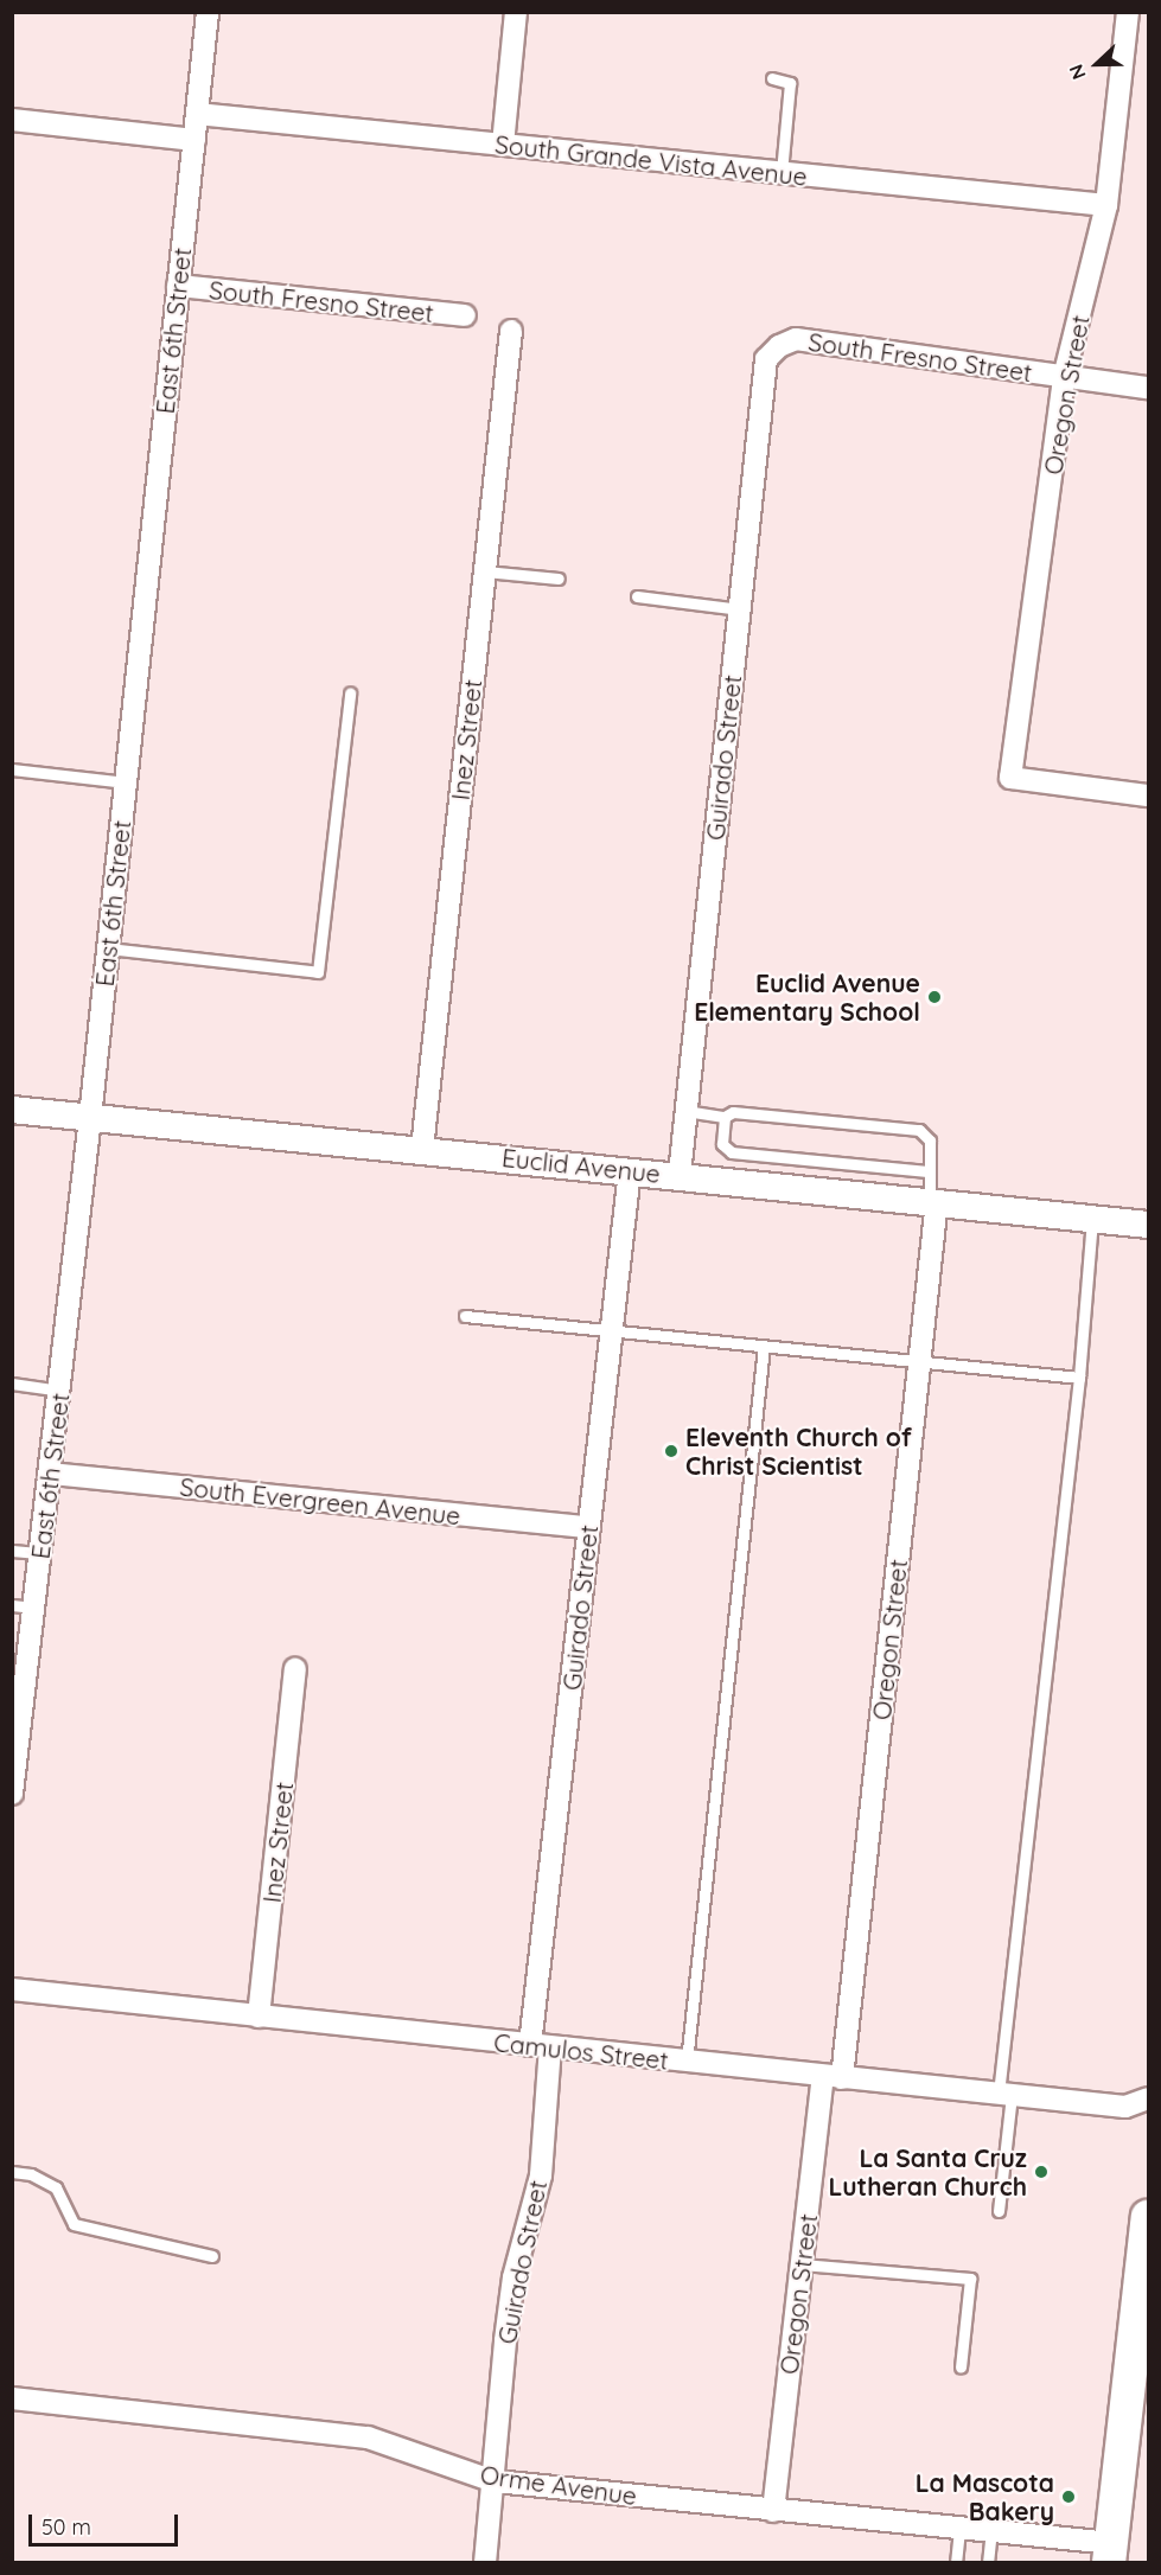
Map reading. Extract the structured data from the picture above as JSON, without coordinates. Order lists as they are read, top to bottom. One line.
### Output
{"streets":{"street":["South Grande Vista Avenue","South Fresno Street","East 6th Street","Oregon Street","Inez Street","Guirado Street","Euclid Avenue","South Evergreen Avenue","Camulos Street","Orme Avenue"]},"crossings":[["South Grande Vista Avenue","East 6th Street"],["South Grande Vista Avenue","Oregon Street"],["South Fresno Street","East 6th Street"],["South Fresno Street","Oregon Street"],["South Fresno Street","Guirado Street"],["East 6th Street","Euclid Avenue"],["East 6th Street","South Evergreen Avenue"],["Oregon Street","Euclid Avenue"],["Oregon Street","Camulos Street"],["Oregon Street","Orme Avenue"],["Inez Street","Euclid Avenue"],["Inez Street","Camulos Street"],["Guirado Street","Euclid Avenue"],["Guirado Street","South Evergreen Avenue"],["Guirado Street","Camulos Street"],["Guirado Street","Orme Avenue"]],"places":["Euclid Avenue Elementary School","Eleventh Church of Christ Scientist","La Santa Cruz Lutheran Church","La Mascota Bakery"],"scale_bar":"50 m","north":"left"}
